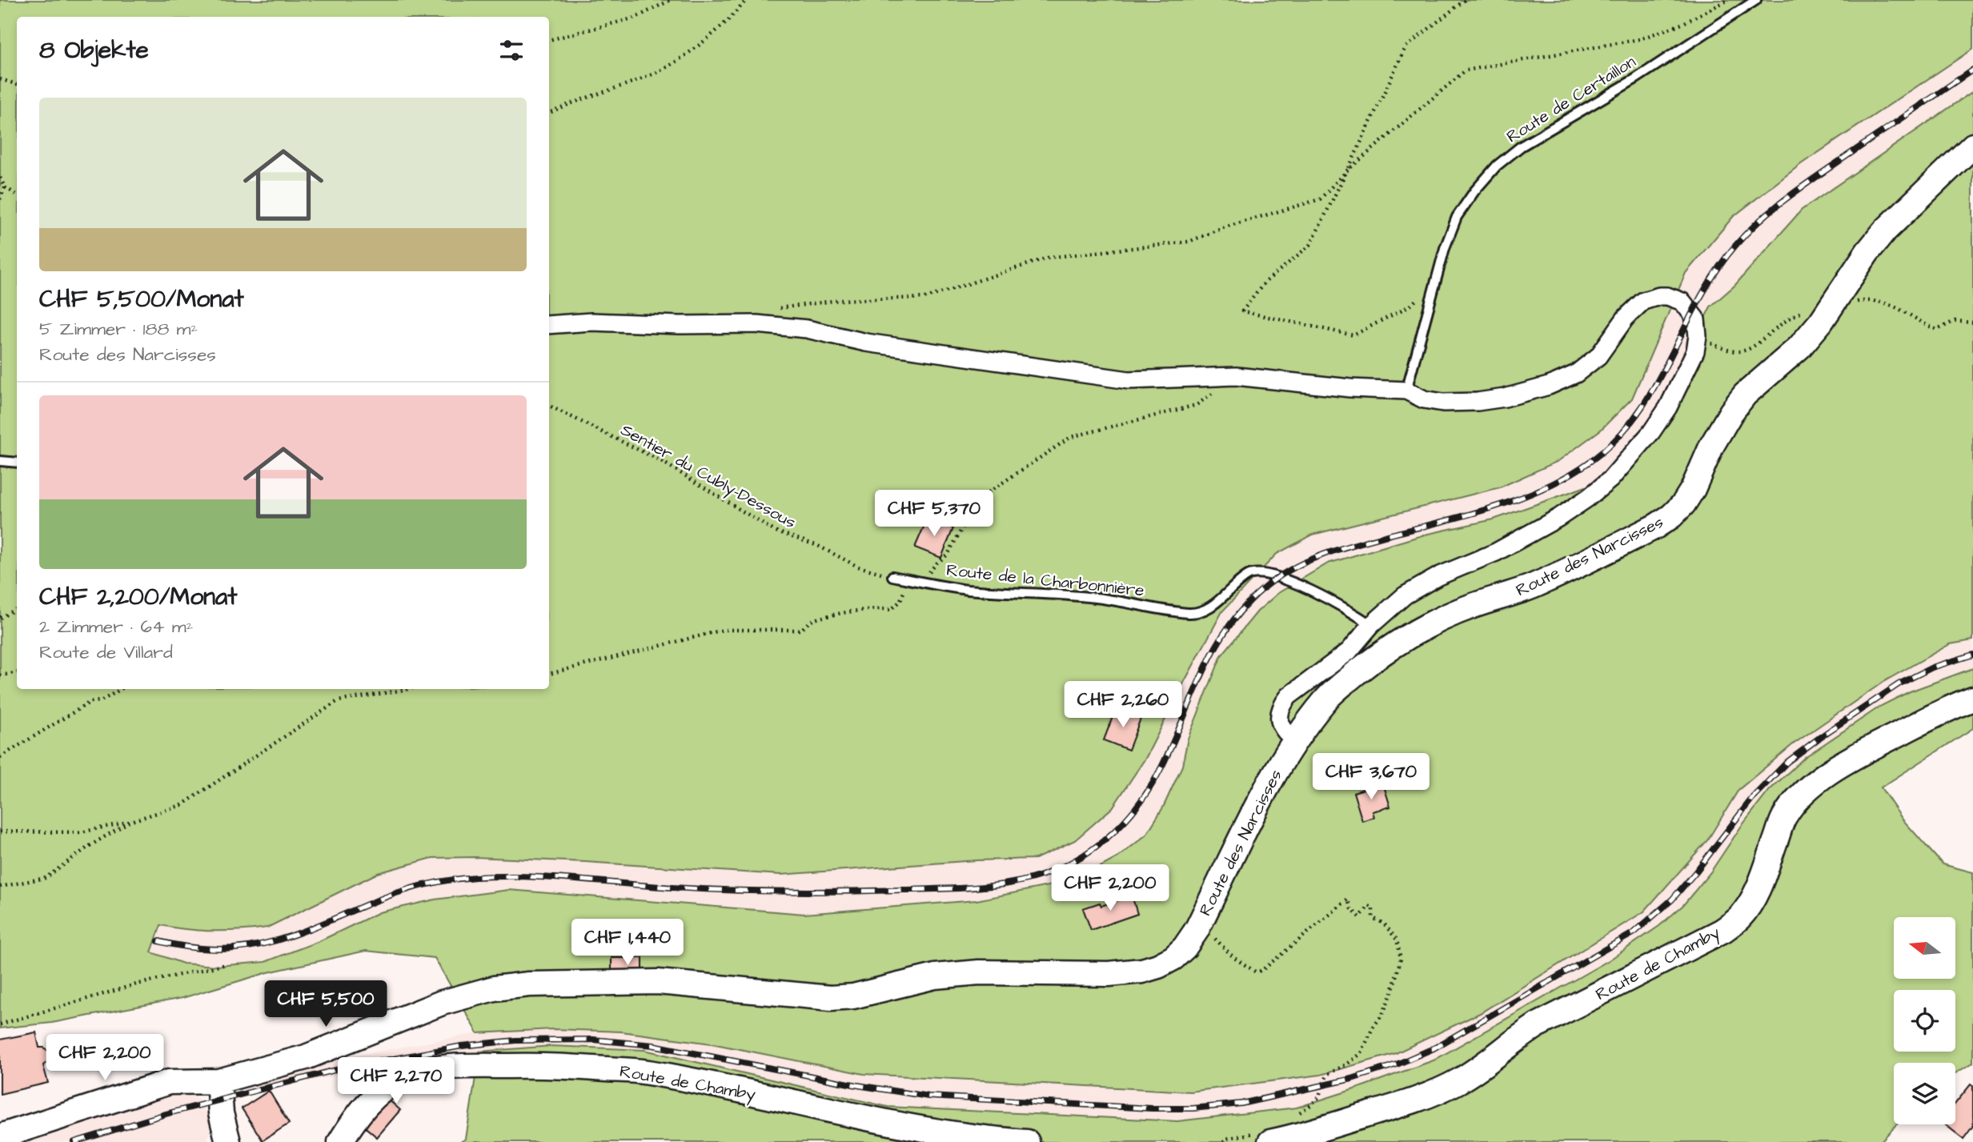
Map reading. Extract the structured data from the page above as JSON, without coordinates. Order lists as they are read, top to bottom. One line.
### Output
{"streets":{"street":["Route des Narcisses","Route de Chamby"],"lane":["Route de Certaillon","Route de la Charbonnière"],"path":["Sentier du Cubly-Dessous"]},"crossings":[["Sentier du Cubly-Dessous","Route de la Charbonnière"]],"north":"left","page":{"heading":"8 Objekte","list":[{"name":"CHF 5,500/Monat","note":"5 Zimmer · 188 m² · Route des Narcisses"},{"name":"CHF 2,200/Monat","note":"2 Zimmer · 64 m² · Route de Villard"}],"price":["CHF 5,370","CHF 2,260","CHF 3,670","CHF 2,200","CHF 1,440","CHF 5,500","CHF 2,200","CHF 2,270"]}}
